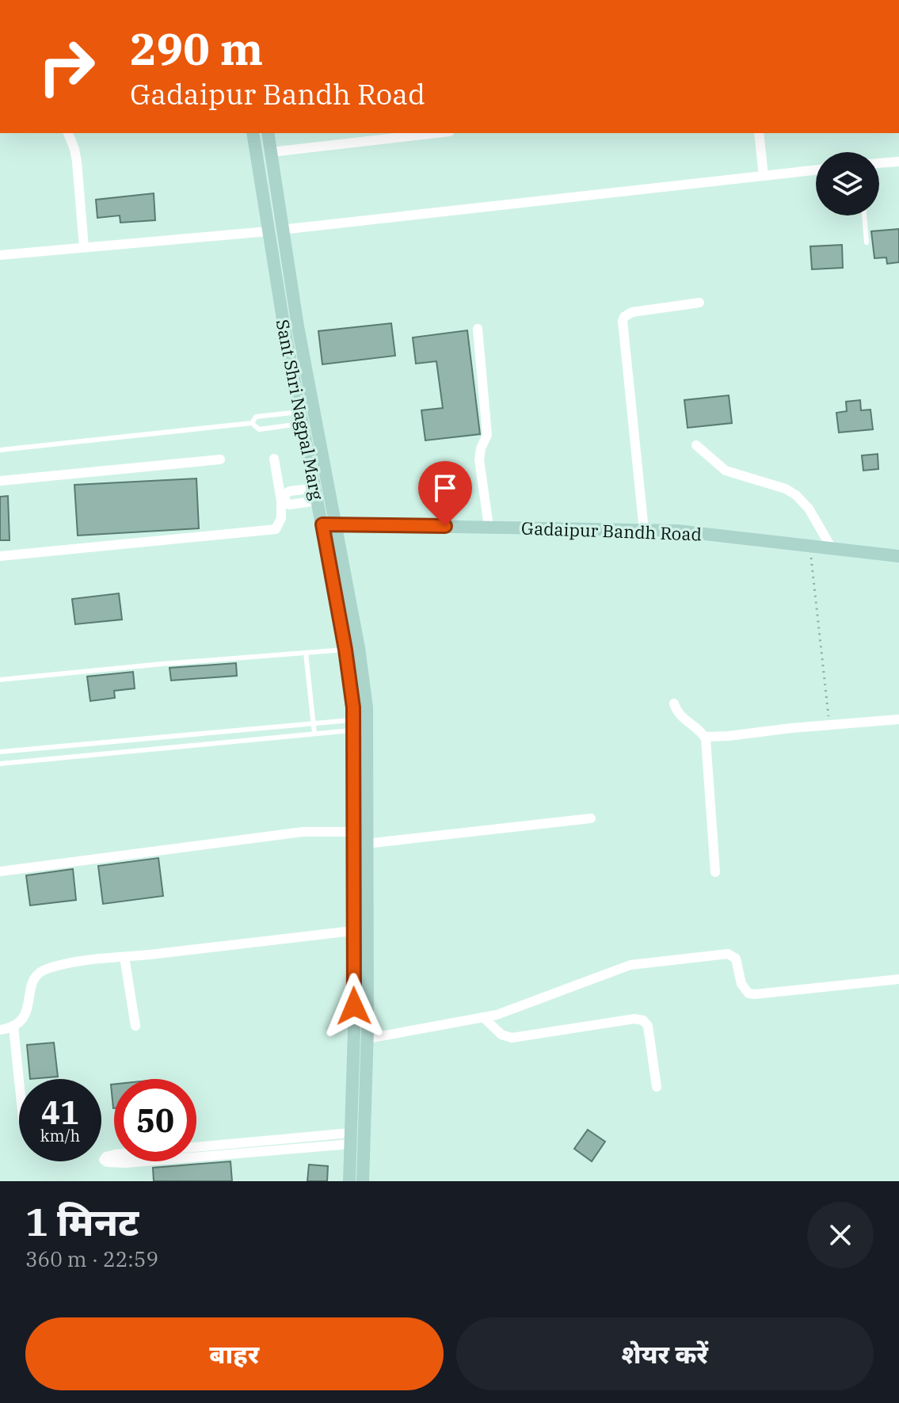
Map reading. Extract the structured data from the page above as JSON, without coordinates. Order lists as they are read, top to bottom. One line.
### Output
{"streets":{"main road":["Sant Shri Nagpal Marg","Gadaipur Bandh Road"]},"crossings":[["Sant Shri Nagpal Marg","Gadaipur Bandh Road"]],"page":{"turn":["290 m","Gadaipur Bandh Road"],"speed":"41 km/h","limit":"50","heading":["1 मिनट","360 m · 22:59"],"buttons":["बाहर","शेयर करें"]}}
